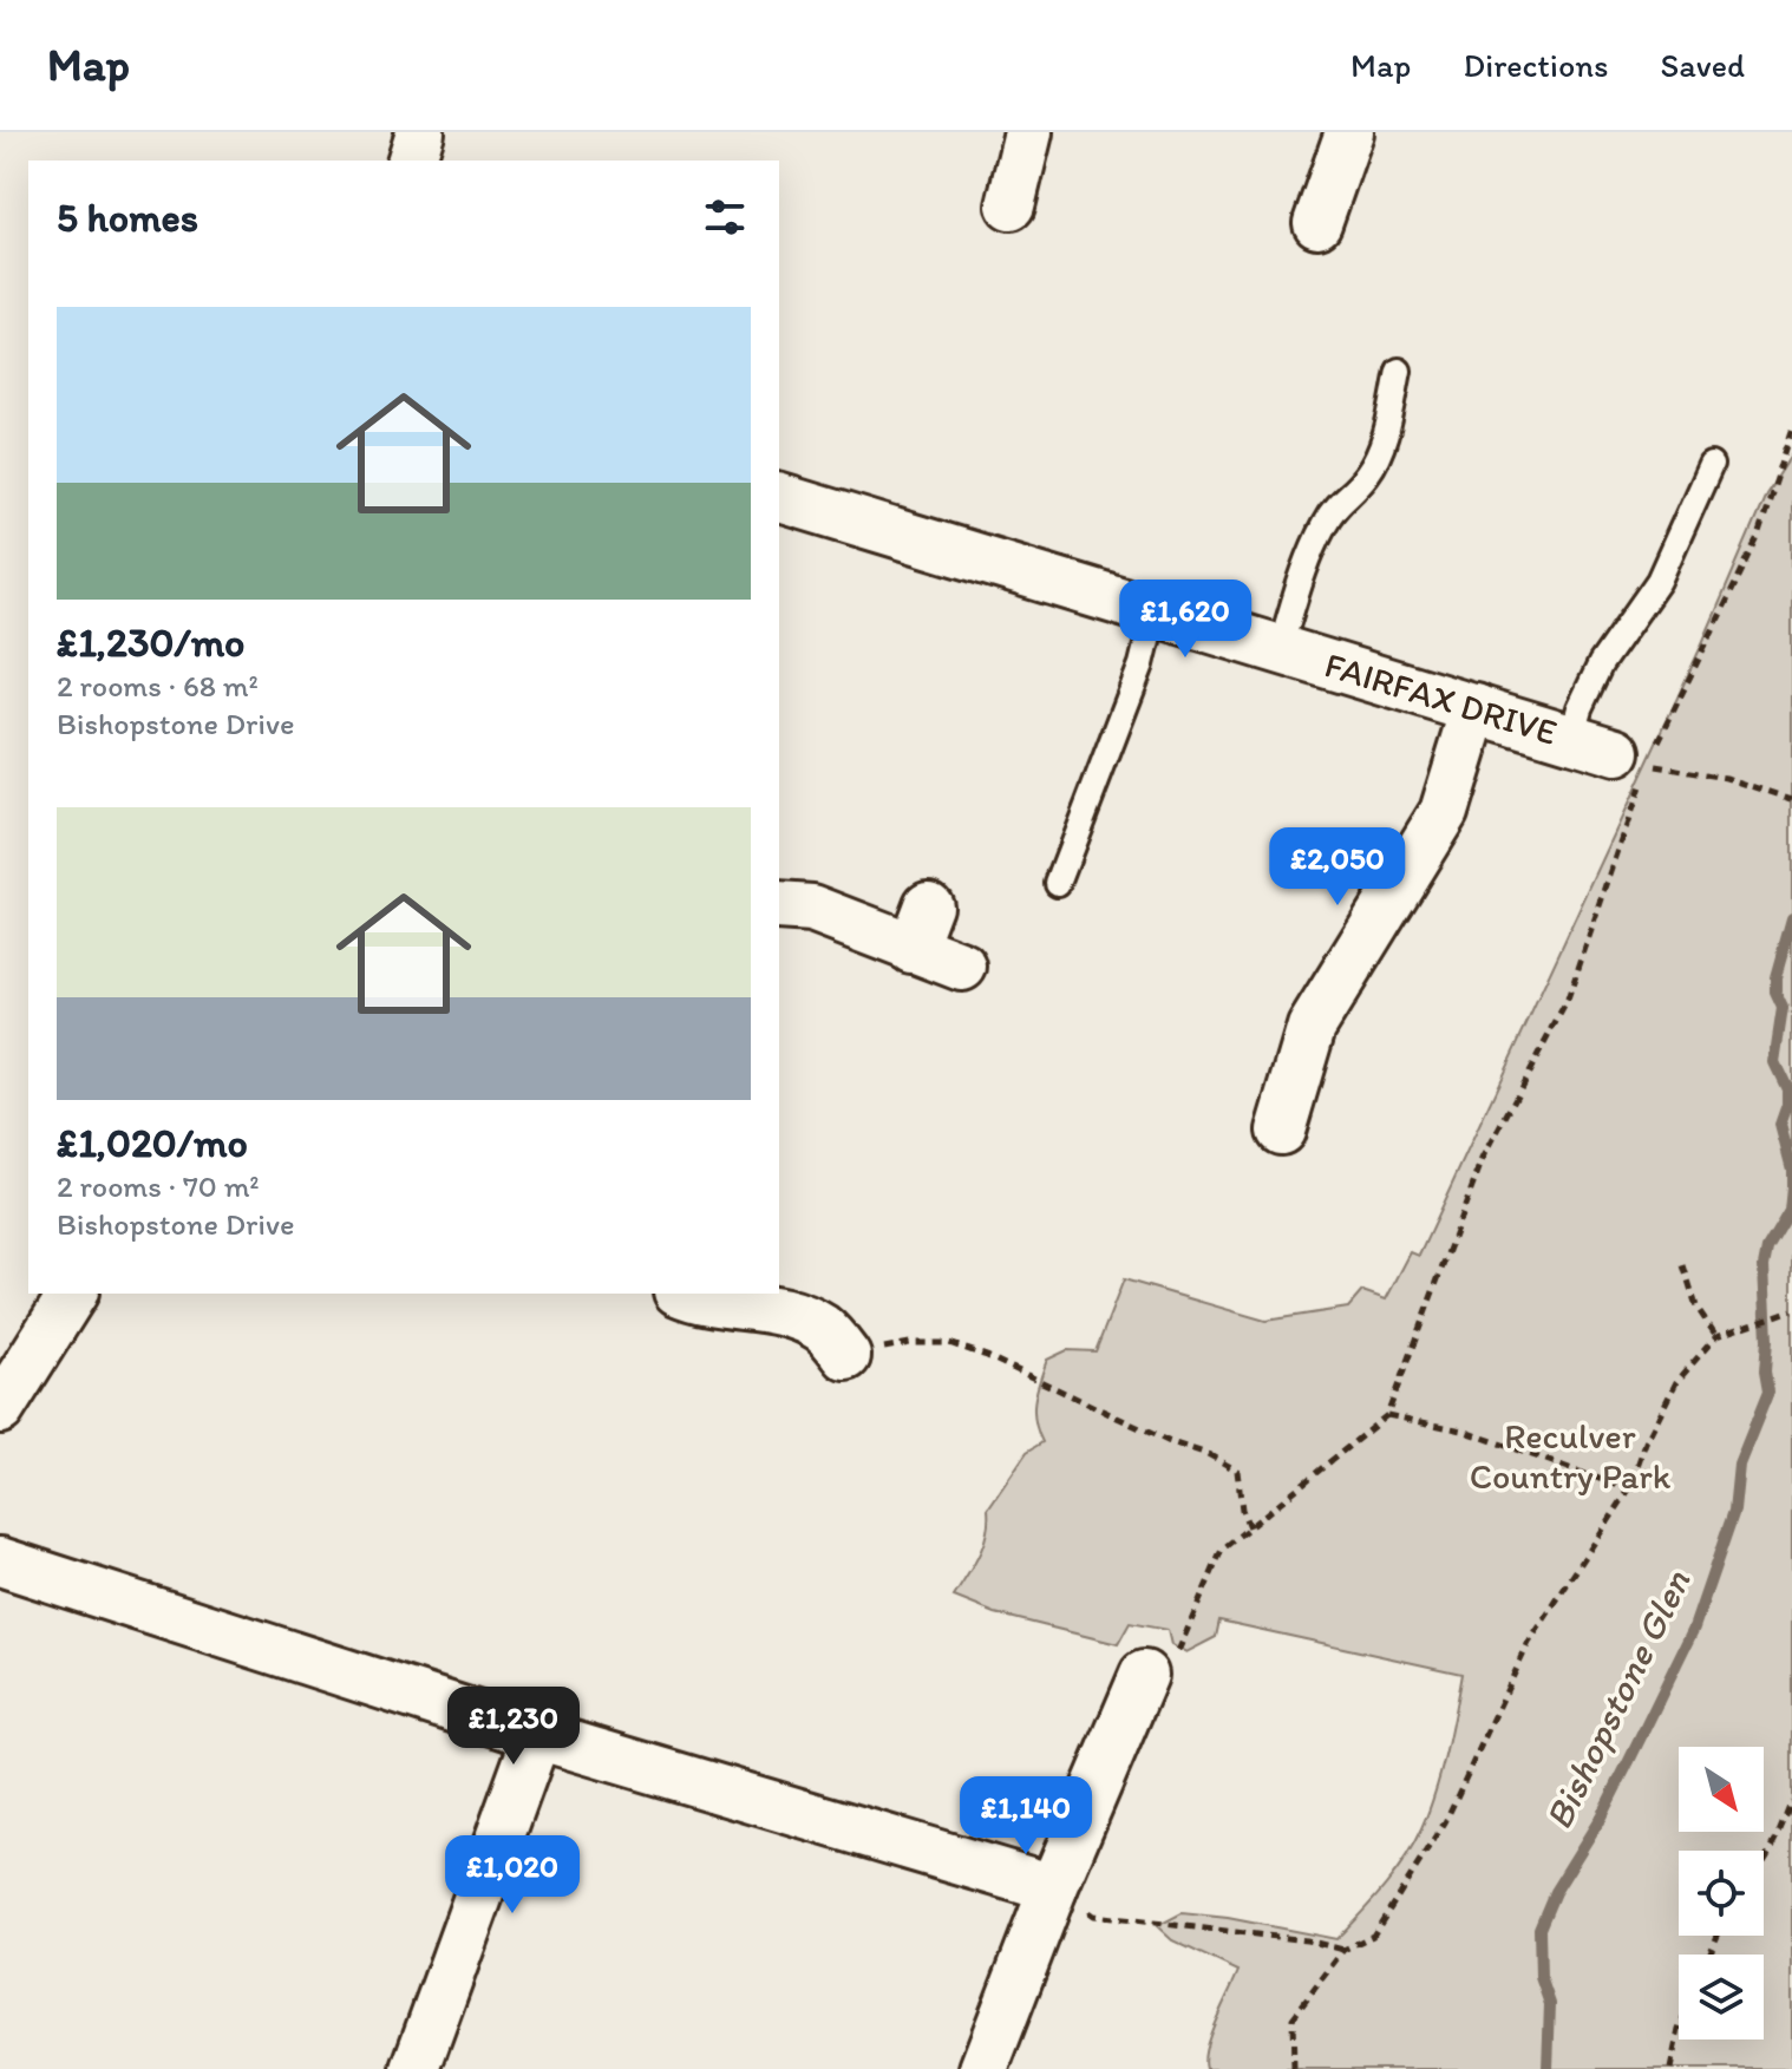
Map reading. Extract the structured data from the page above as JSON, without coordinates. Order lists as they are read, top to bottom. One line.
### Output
{"streets":{"street":["FAIRFAX DRIVE"]},"water":["Bishopstone Glen"],"parks":["Reculver Country Park"],"north":"bottom right","page":{"header":"Map","nav":["Map","Directions","Saved"],"heading":"5 homes","list":[{"name":"£1,230/mo","note":"2 rooms · 68 m² · Bishopstone Drive"},{"name":"£1,020/mo","note":"2 rooms · 70 m² · Bishopstone Drive"}],"price":["£1,620","£2,050","£1,230","£1,140","£1,020"]}}
